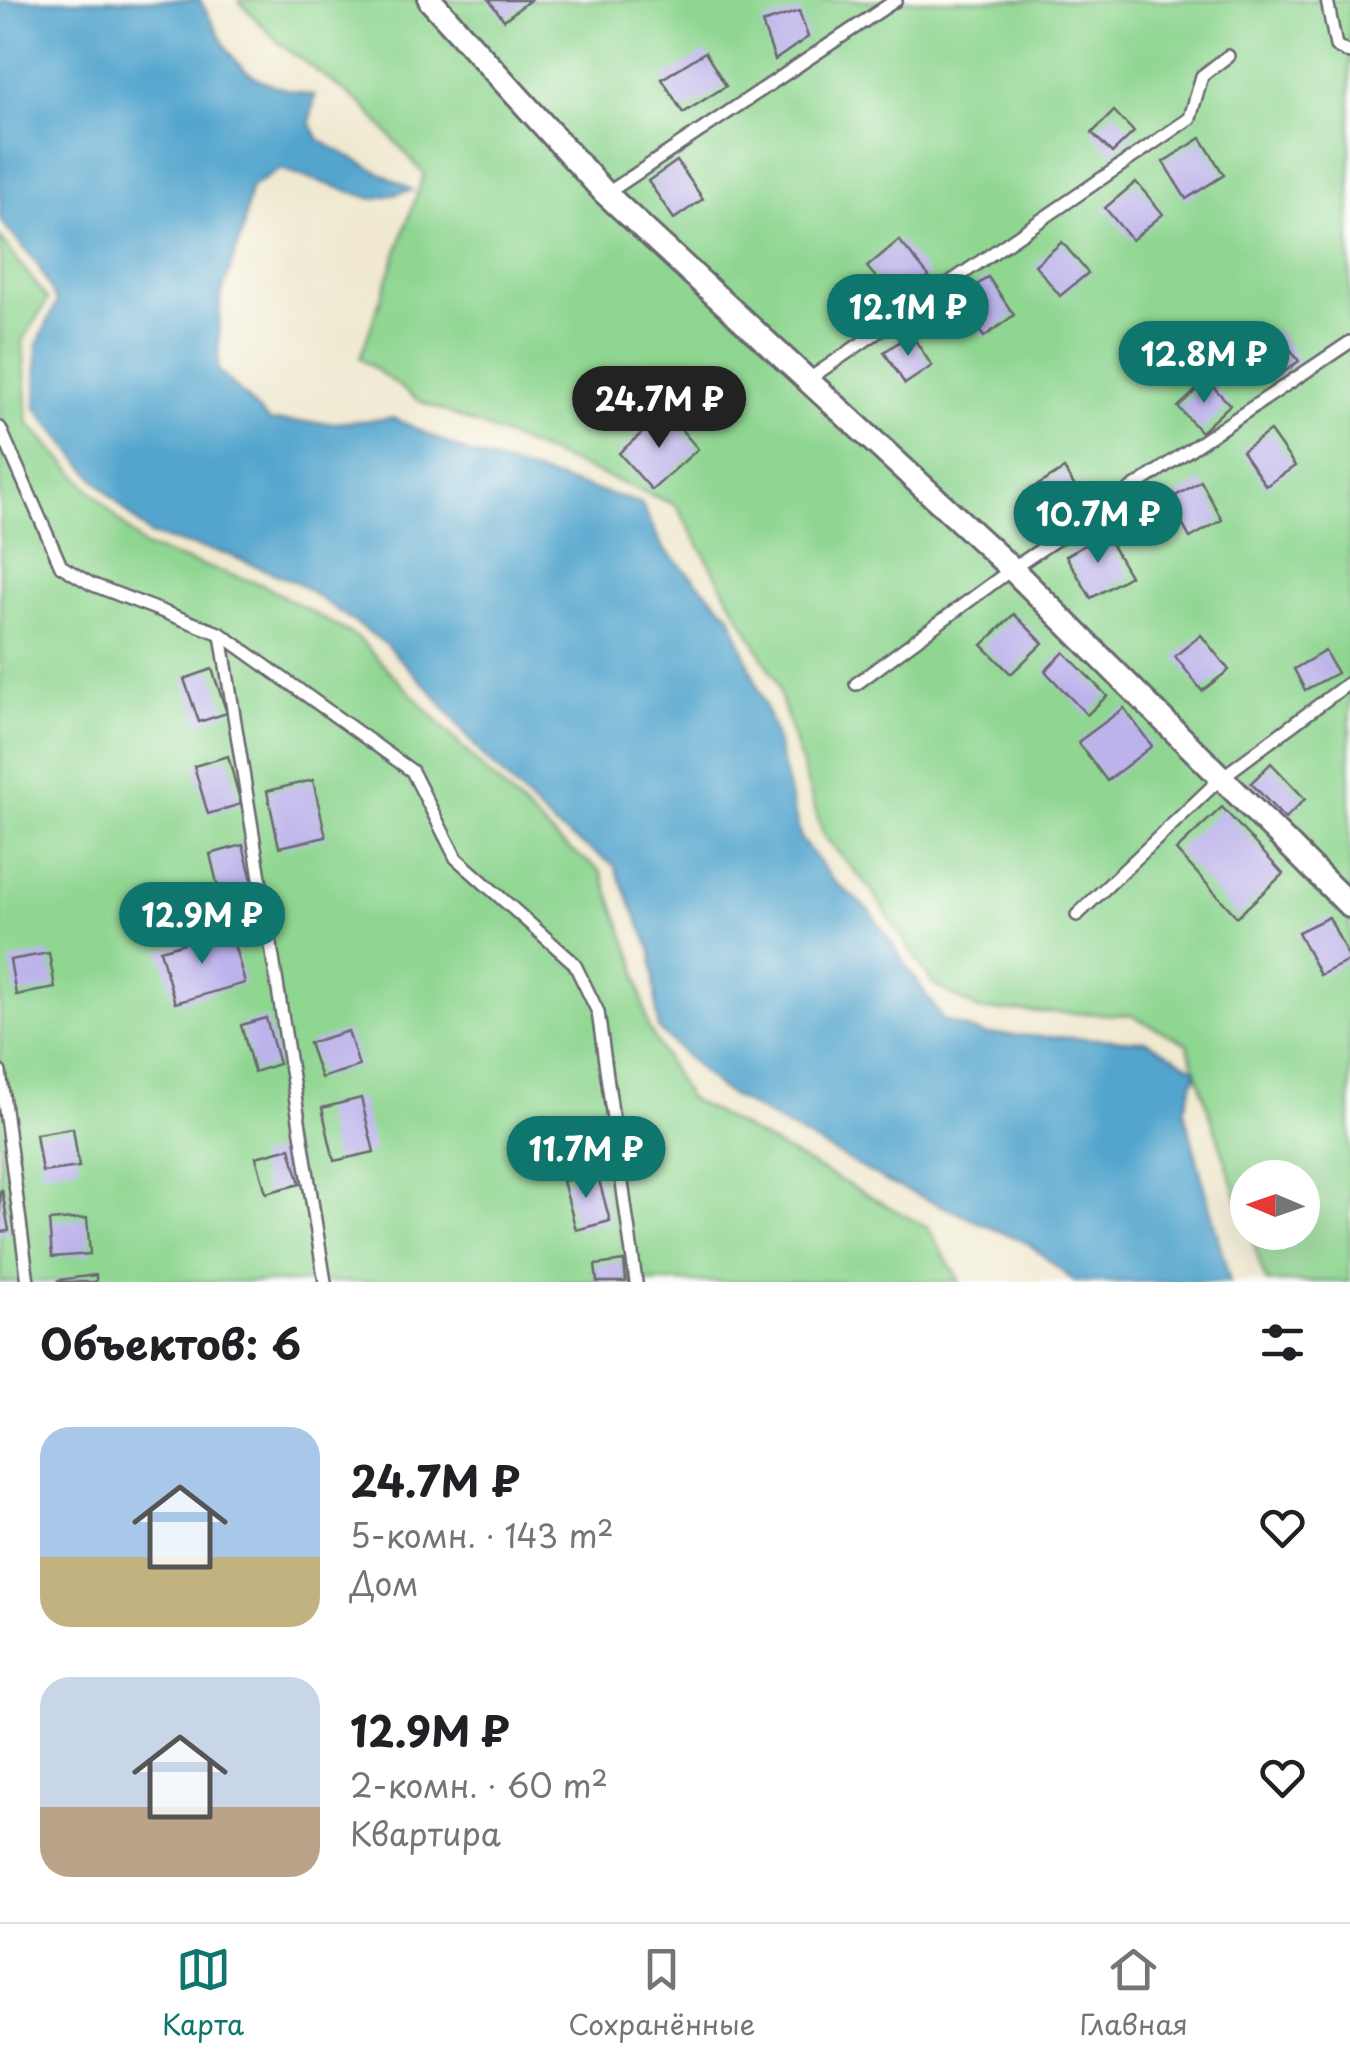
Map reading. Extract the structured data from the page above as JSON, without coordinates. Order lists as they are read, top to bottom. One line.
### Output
{"north":"left","page":{"price":["12.1M ₽","12.8M ₽","24.7M ₽","10.7M ₽","12.9M ₽","11.7M ₽"],"heading":"Объектов: 6","list":[{"name":"24.7M ₽","note":"5-комн. · 143 m² · Дом"},{"name":"12.9M ₽","note":"2-комн. · 60 m² · Квартира"}],"tabs":["Карта","Сохранённые","Главная"]}}
